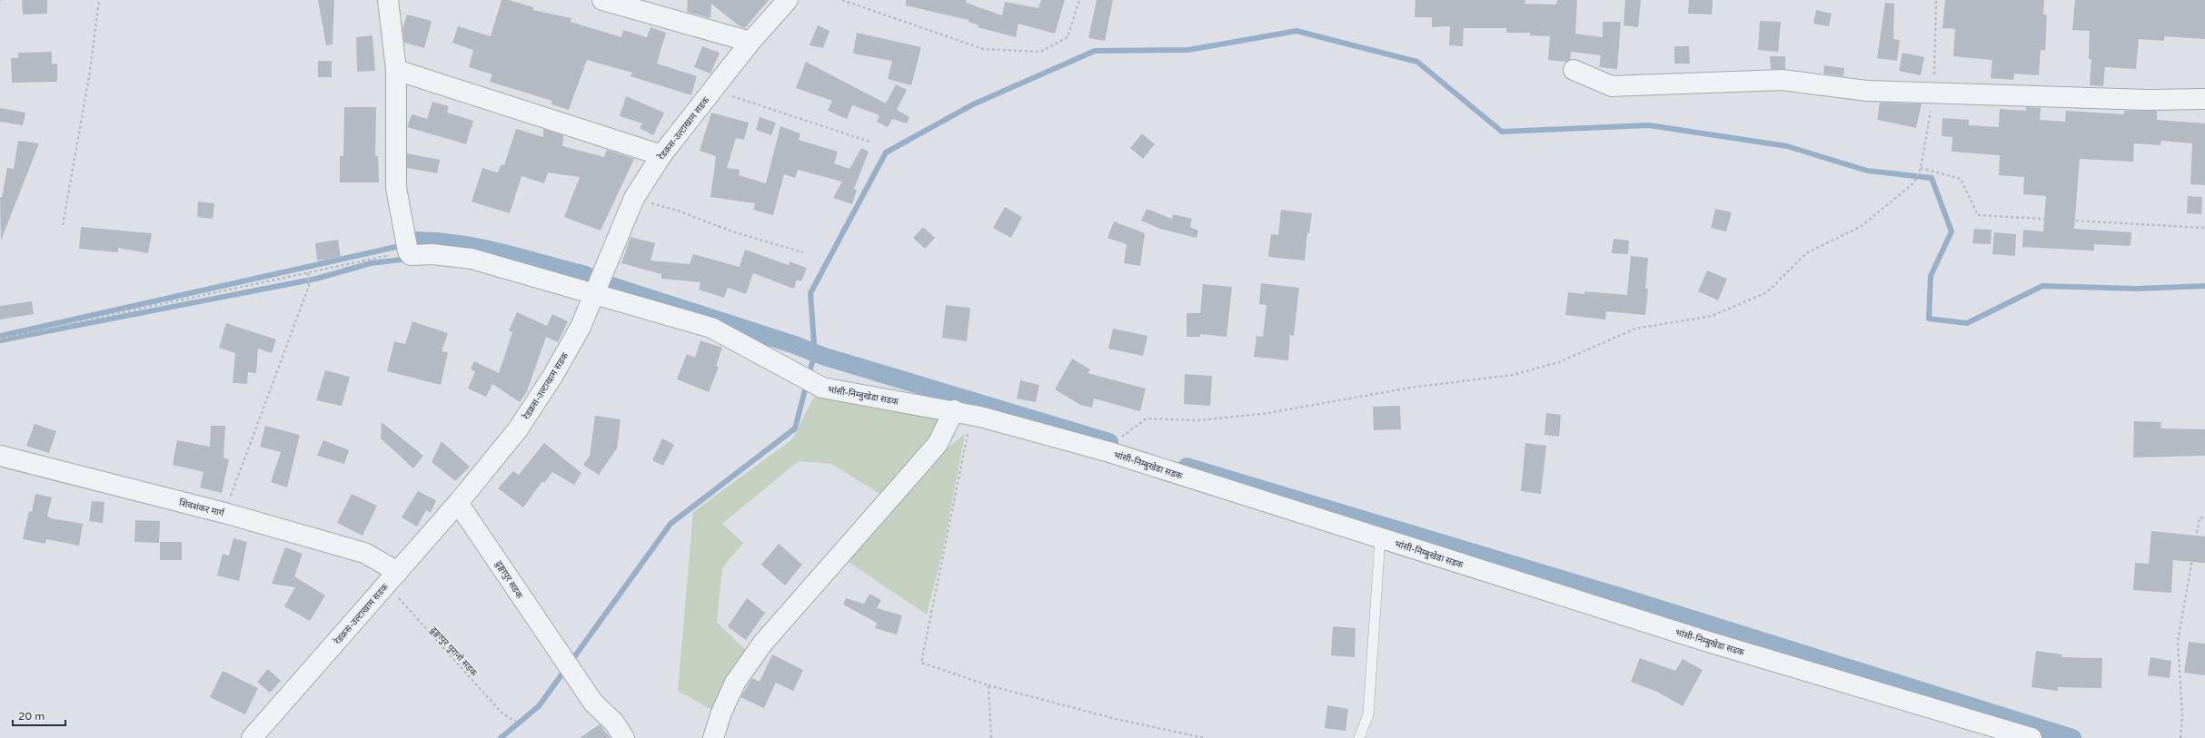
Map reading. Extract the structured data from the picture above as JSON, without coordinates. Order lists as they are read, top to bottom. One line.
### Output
{"streets":{"street":["रेडक्रस-उल्टाखाम सडक","भांसी-निम्बुखेडा सडक","शिवशंकर मार्ग","ढुङ्गापुर सडक"],"path":["ढुङ्गापुर पुरानो सडक"]},"crossings":[["रेडक्रस-उल्टाखाम सडक","भांसी-निम्बुखेडा सडक"],["रेडक्रस-उल्टाखाम सडक","शिवशंकर मार्ग"],["रेडक्रस-उल्टाखाम सडक","ढुङ्गापुर सडक"],["रेडक्रस-उल्टाखाम सडक","ढुङ्गापुर पुरानो सडक"],["शिवशंकर मार्ग","ढुङ्गापुर पुरानो सडक"]],"scale_bar":"20 m"}
